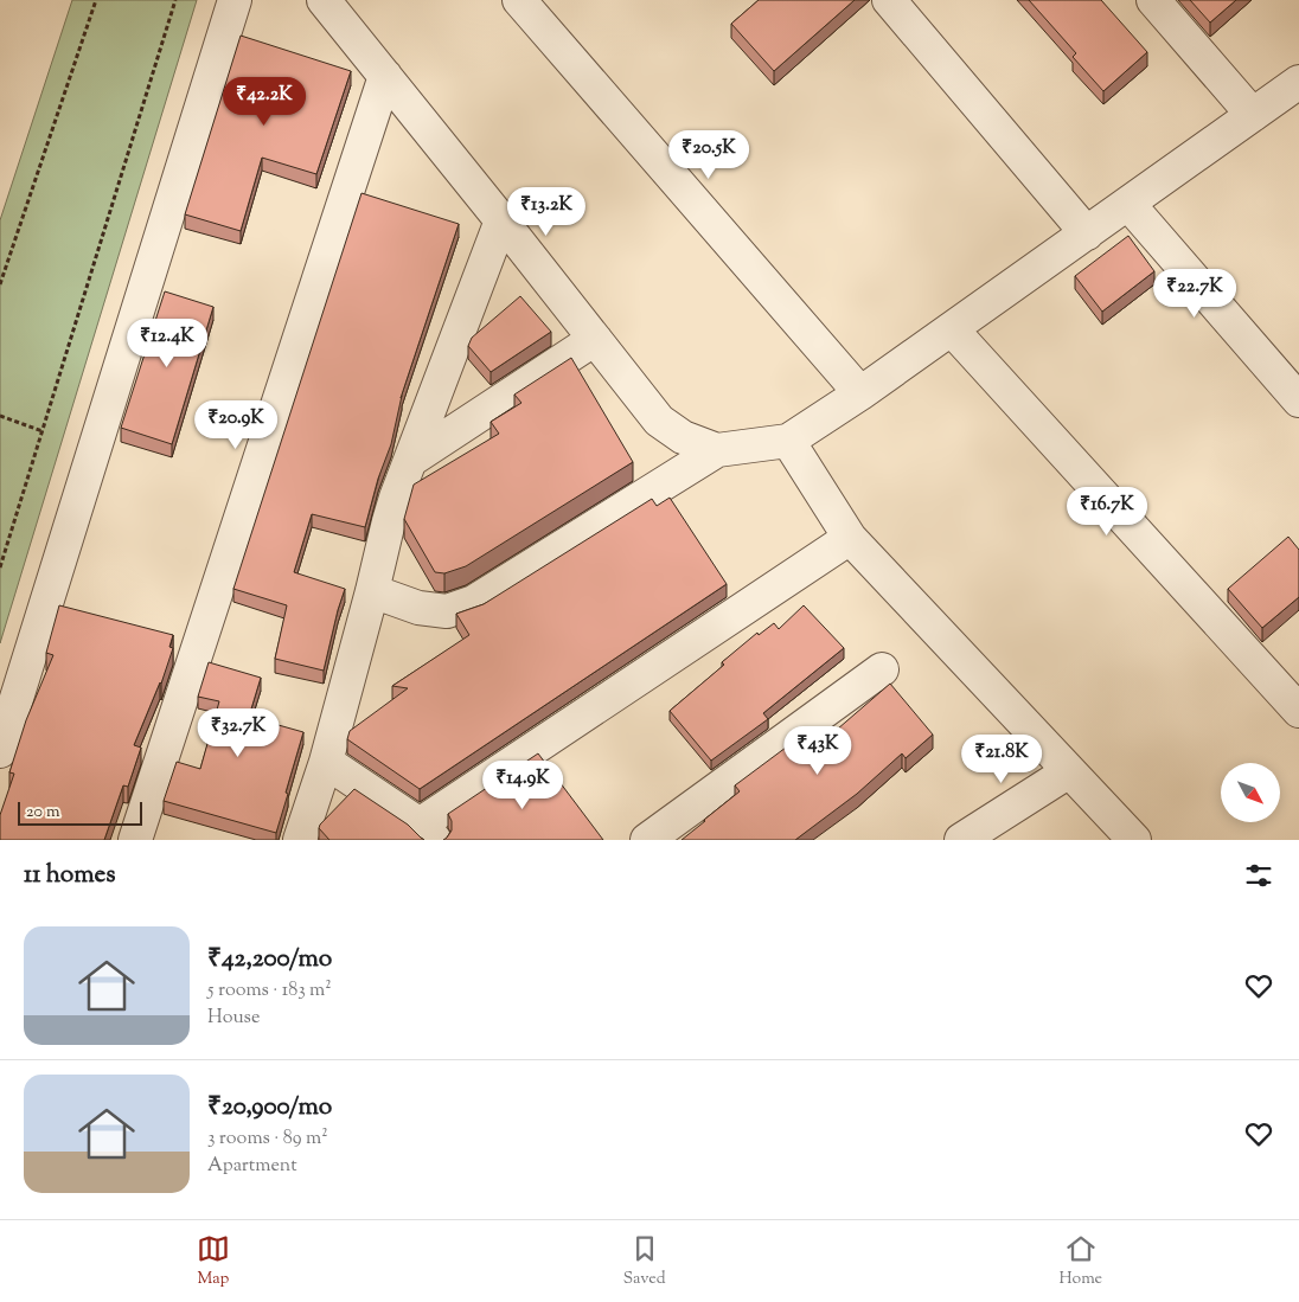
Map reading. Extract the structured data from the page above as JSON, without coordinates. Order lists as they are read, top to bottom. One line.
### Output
{"scale_bar":"20 m","north":"bottom right","page":{"price":["₹42.2K","₹20.5K","₹13.2K","₹22.7K","₹12.4K","₹20.9K","₹16.7K","₹32.7K","₹43K","₹21.8K","₹14.9K"],"scale":"20 m","heading":"11 homes","list":[{"name":"₹42,200/mo","note":"5 rooms · 183 m² · House"},{"name":"₹20,900/mo","note":"3 rooms · 89 m² · Apartment"}],"tabs":["Map","Saved","Home"]}}
